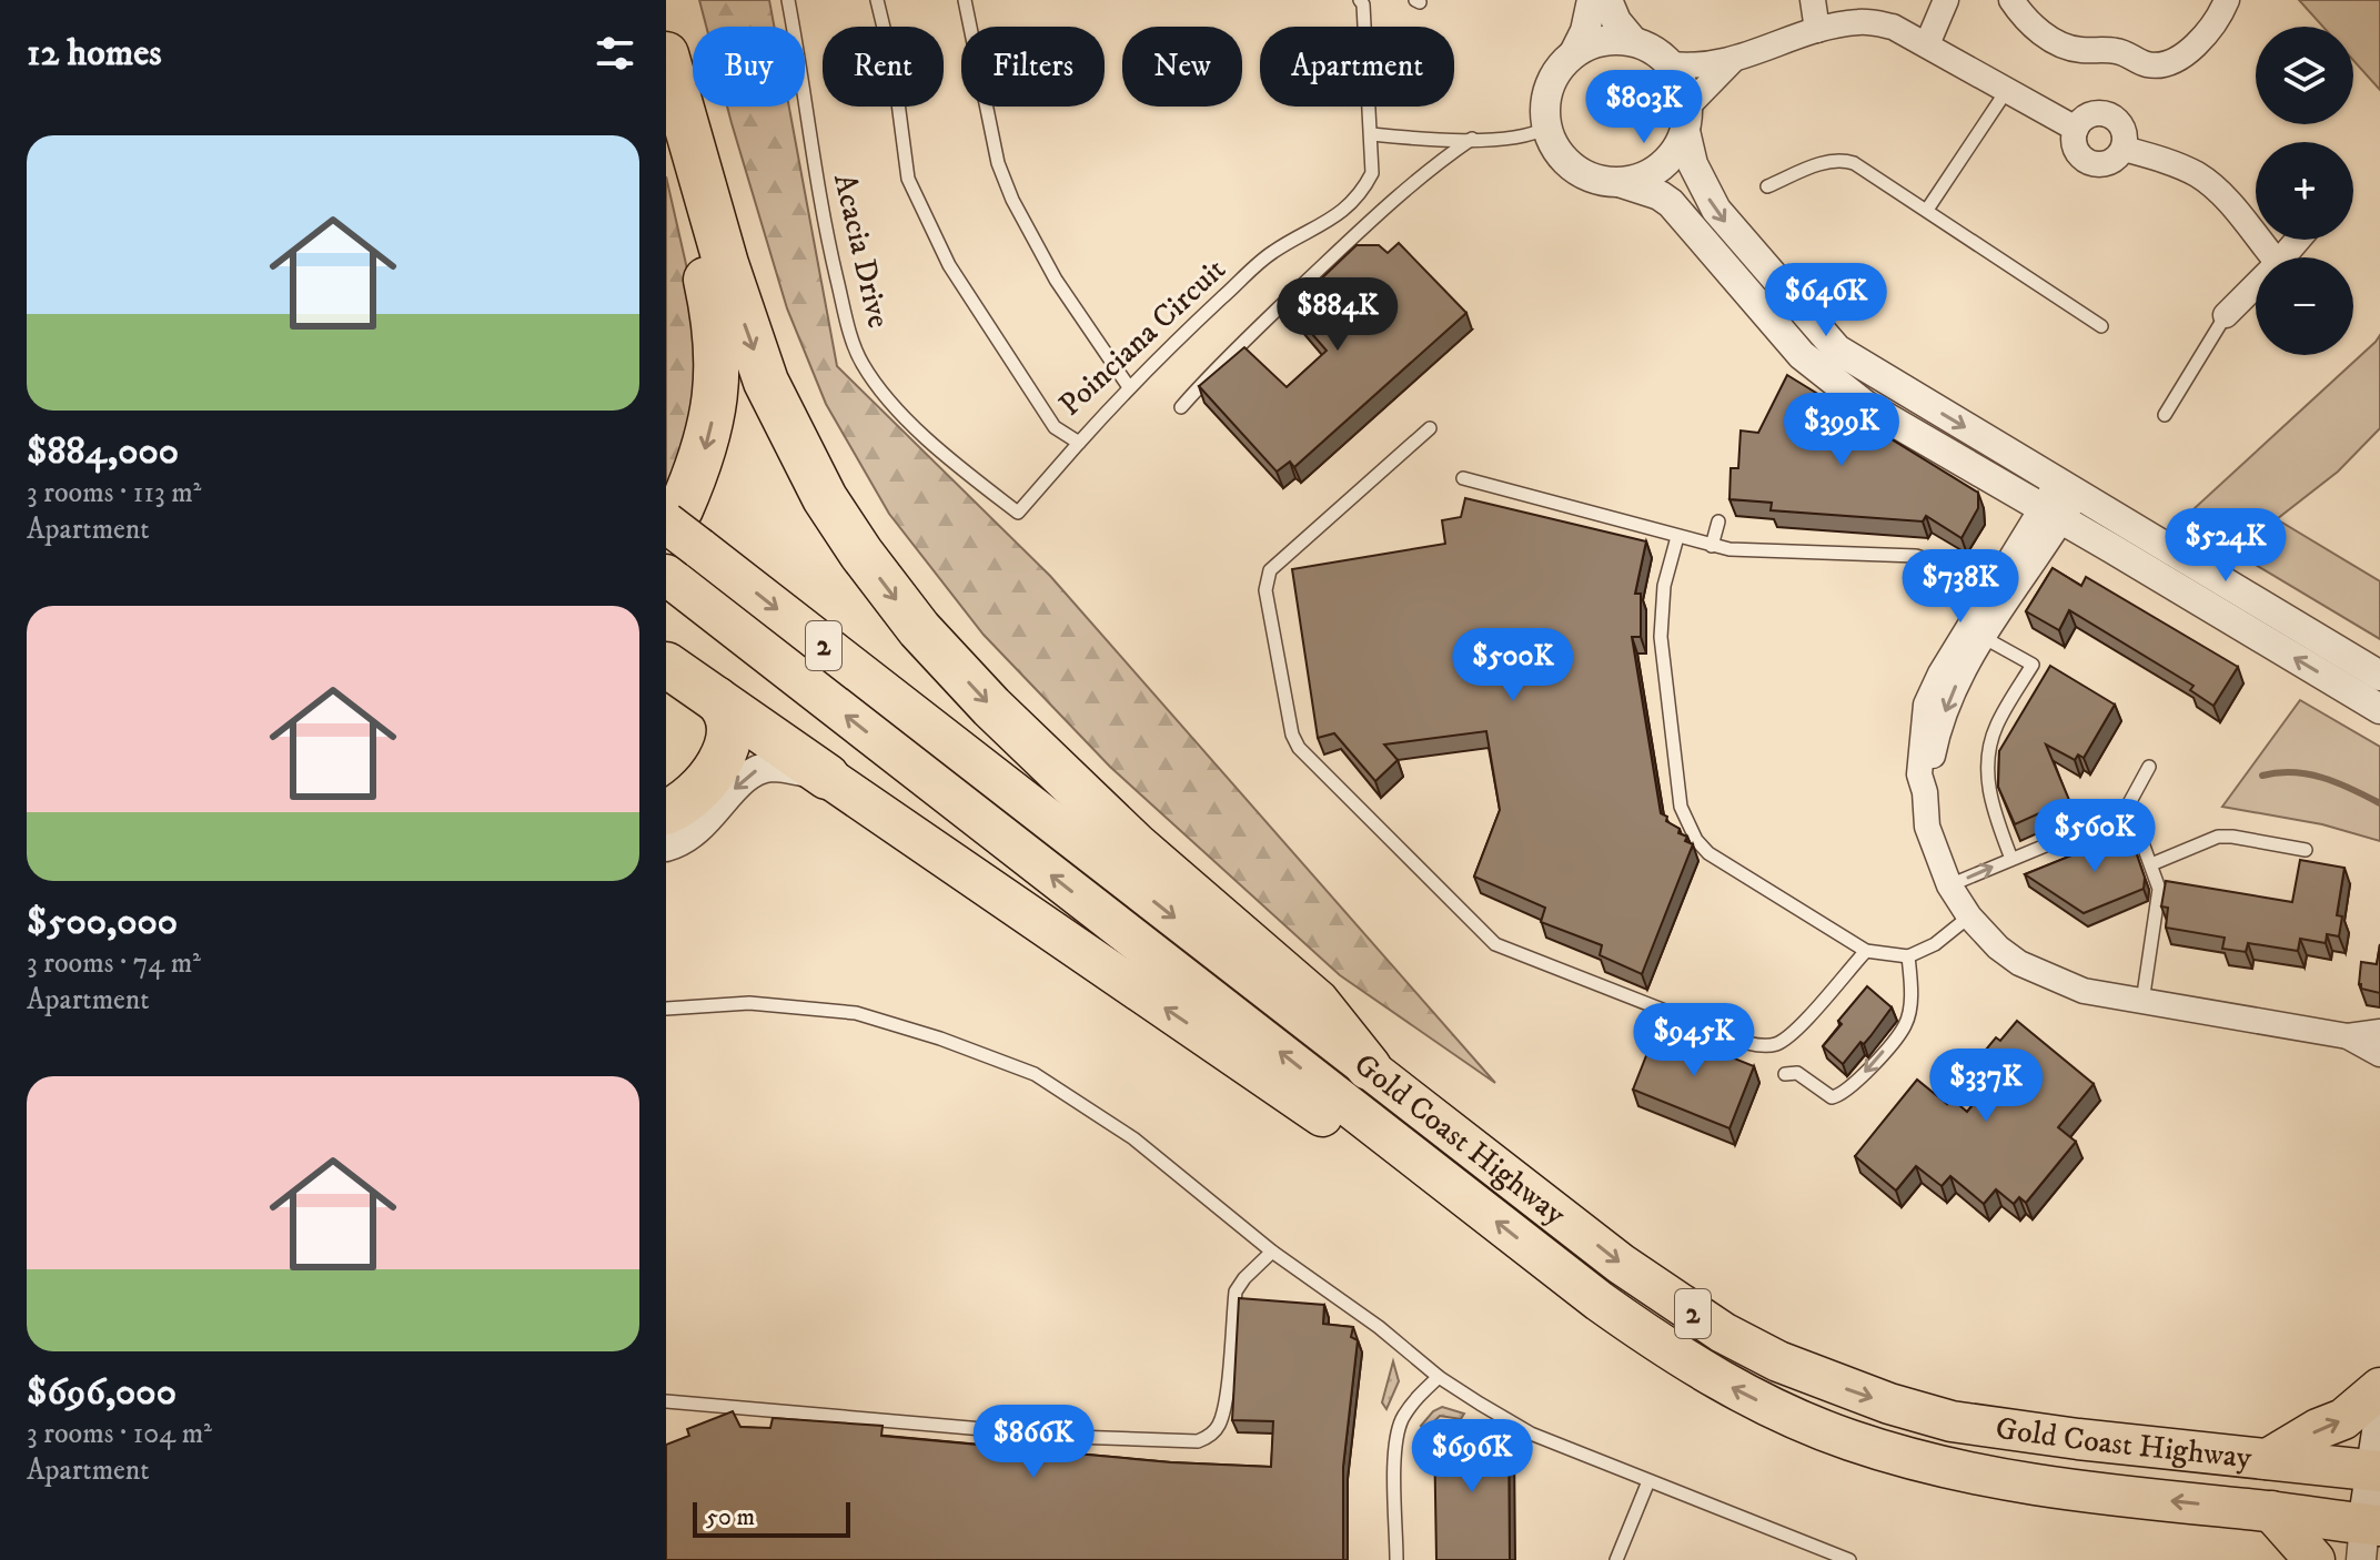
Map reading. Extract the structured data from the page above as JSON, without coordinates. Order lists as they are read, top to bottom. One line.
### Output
{"streets":{"highway":["2","Gold Coast Highway"],"lane":["Acacia Drive","Poinciana Circuit"]},"crossings":[["Acacia Drive","Poinciana Circuit"]],"scale_bar":"50 m","page":{"heading":"12 homes","map_buttons":["+","−"],"chip":["Buy","Rent","Filters","New","Apartment"],"price":["$803K","$646K","$884K","$399K","$524K","$738K","$500K","$560K","$945K","$337K","$866K","$696K"],"list":[{"name":"$884,000","note":"3 rooms · 113 m² · Apartment"},{"name":"$500,000","note":"3 rooms · 74 m² · Apartment"},{"name":"$696,000","note":"3 rooms · 104 m² · Apartment"}],"scale":"50 m"}}
